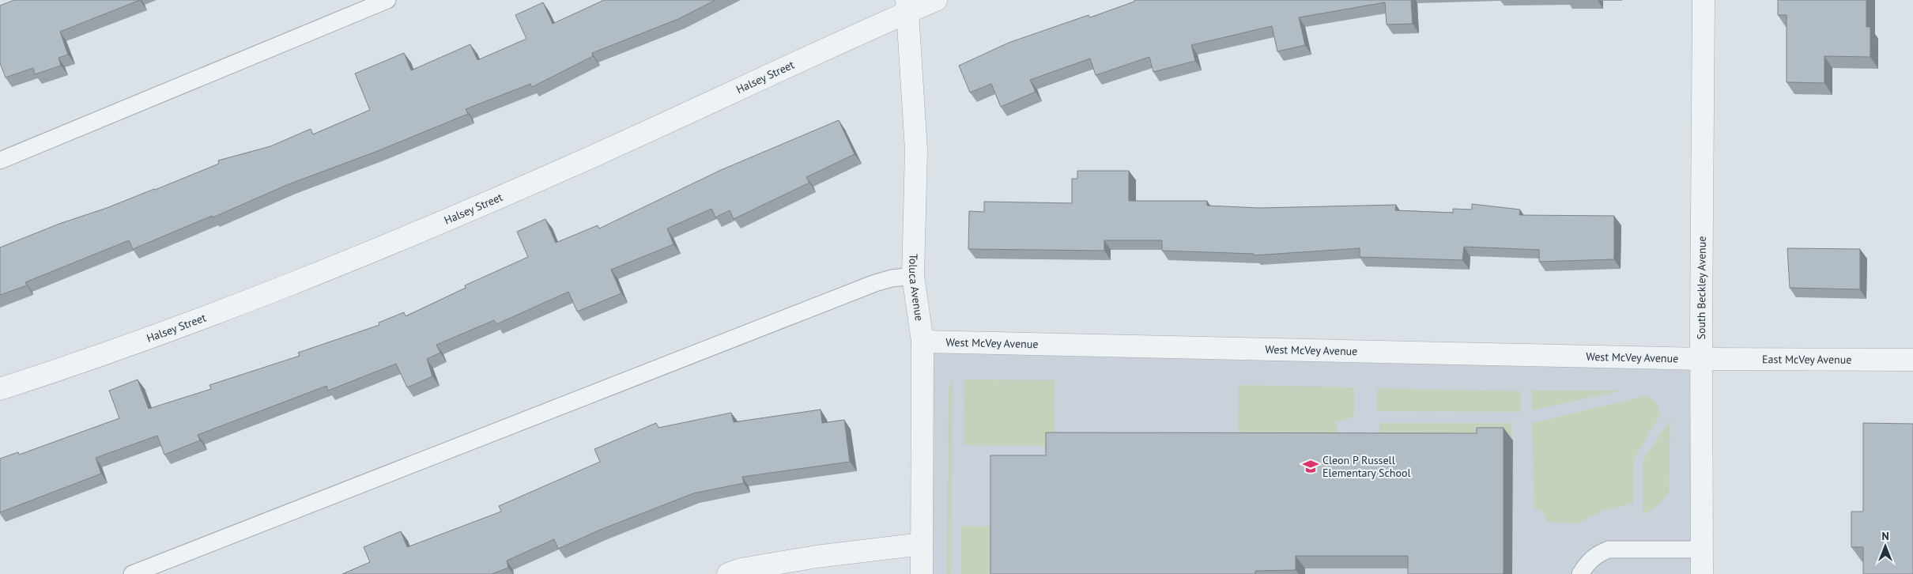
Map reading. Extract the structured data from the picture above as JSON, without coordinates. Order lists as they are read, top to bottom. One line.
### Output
{"streets":{"street":["Halsey Street","Toluca Avenue","South Beckley Avenue","West McVey Avenue","East McVey Avenue"]},"crossings":[["Halsey Street","Toluca Avenue"],["Toluca Avenue","West McVey Avenue"],["South Beckley Avenue","West McVey Avenue"],["South Beckley Avenue","East McVey Avenue"],["West McVey Avenue","East McVey Avenue"]],"places":{"school or university":["Cleon P Russell Elementary School"]},"north":"top"}
